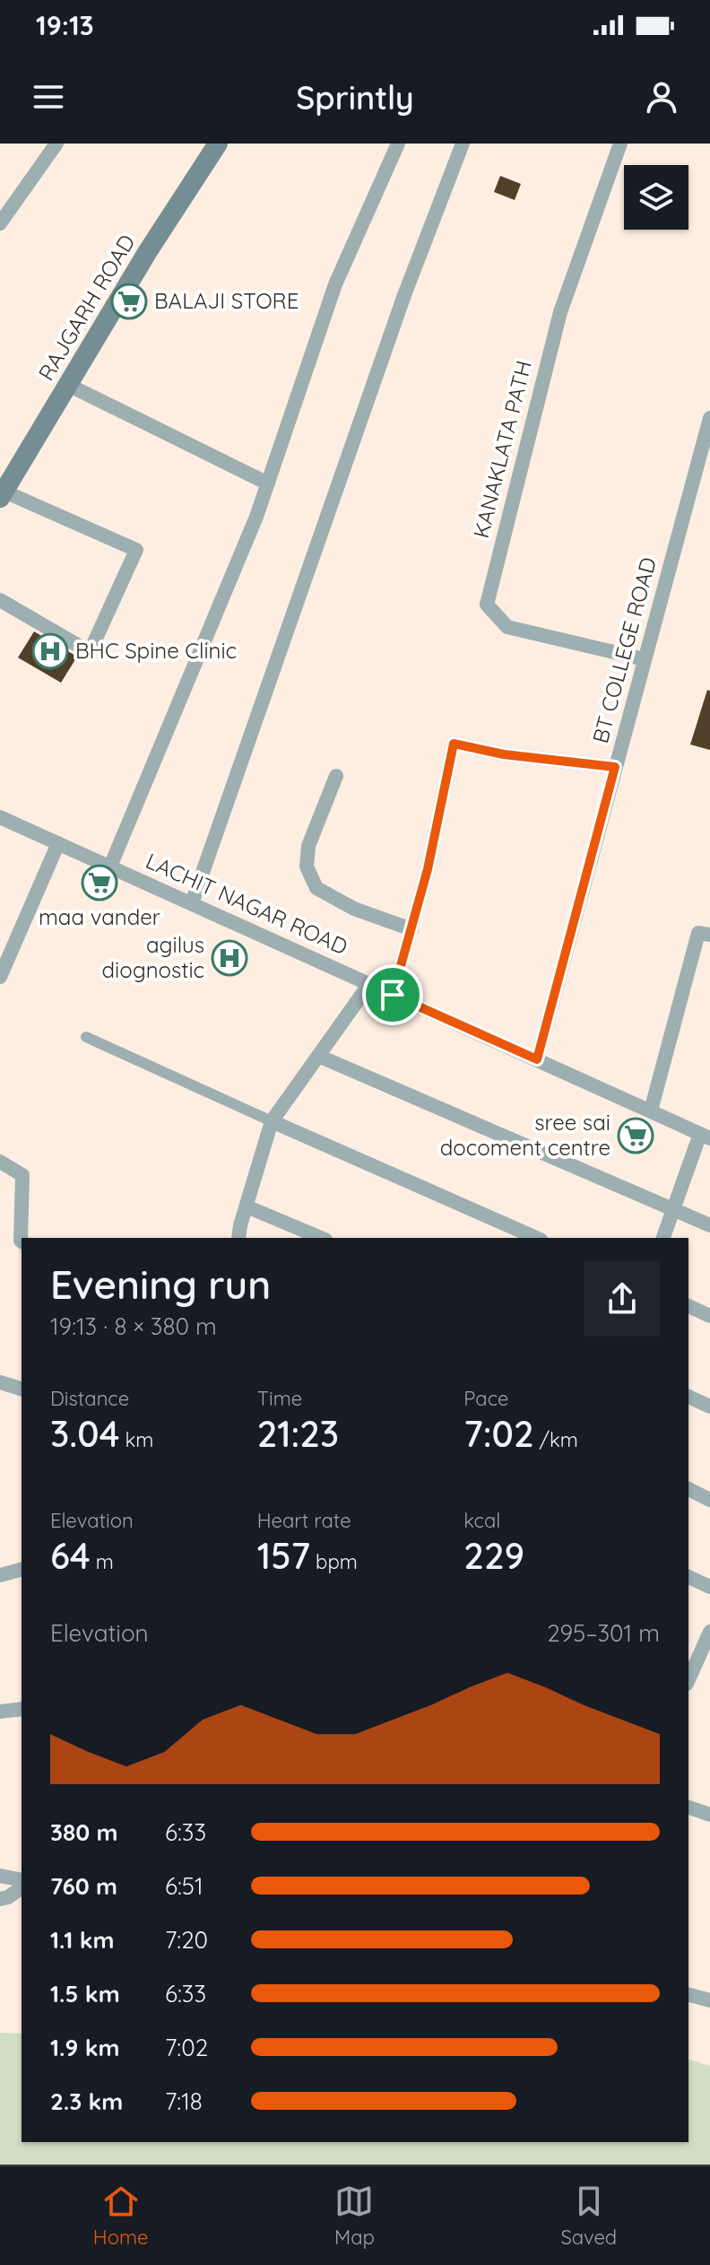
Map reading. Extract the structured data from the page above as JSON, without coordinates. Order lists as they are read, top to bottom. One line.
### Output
{"streets":{"main road":["RAJGARH ROAD"],"street":["KANAKLATA PATH","BT COLLEGE ROAD","LACHIT NAGAR ROAD"]},"crossings":[["KANAKLATA PATH","BT COLLEGE ROAD"],["BT COLLEGE ROAD","LACHIT NAGAR ROAD"]],"places":{"supermarket":["BALAJI STORE","maa vander","sree sai docoment centre"],"hospital":["BHC Spine Clinic","agilus diognostic"]},"page":{"status":"19:13","header":"Sprintly","heading":["Evening run","19:13 · 8 × 380 m"],"stats":[["Distance","3.04 km"],["Time","21:23"],["Pace","7:02 /km"],["Elevation","64 m"],["Heart rate","157 bpm"],["kcal","229"]],"chart":["Elevation","295–301 m"],"list":[{"name":"380 m","note":"6:33"},{"name":"760 m","note":"6:51"},{"name":"1.1 km","note":"7:20"},{"name":"1.5 km","note":"6:33"},{"name":"1.9 km","note":"7:02"},{"name":"2.3 km","note":"7:18"}],"tabs":["Home","Map","Saved"]}}
